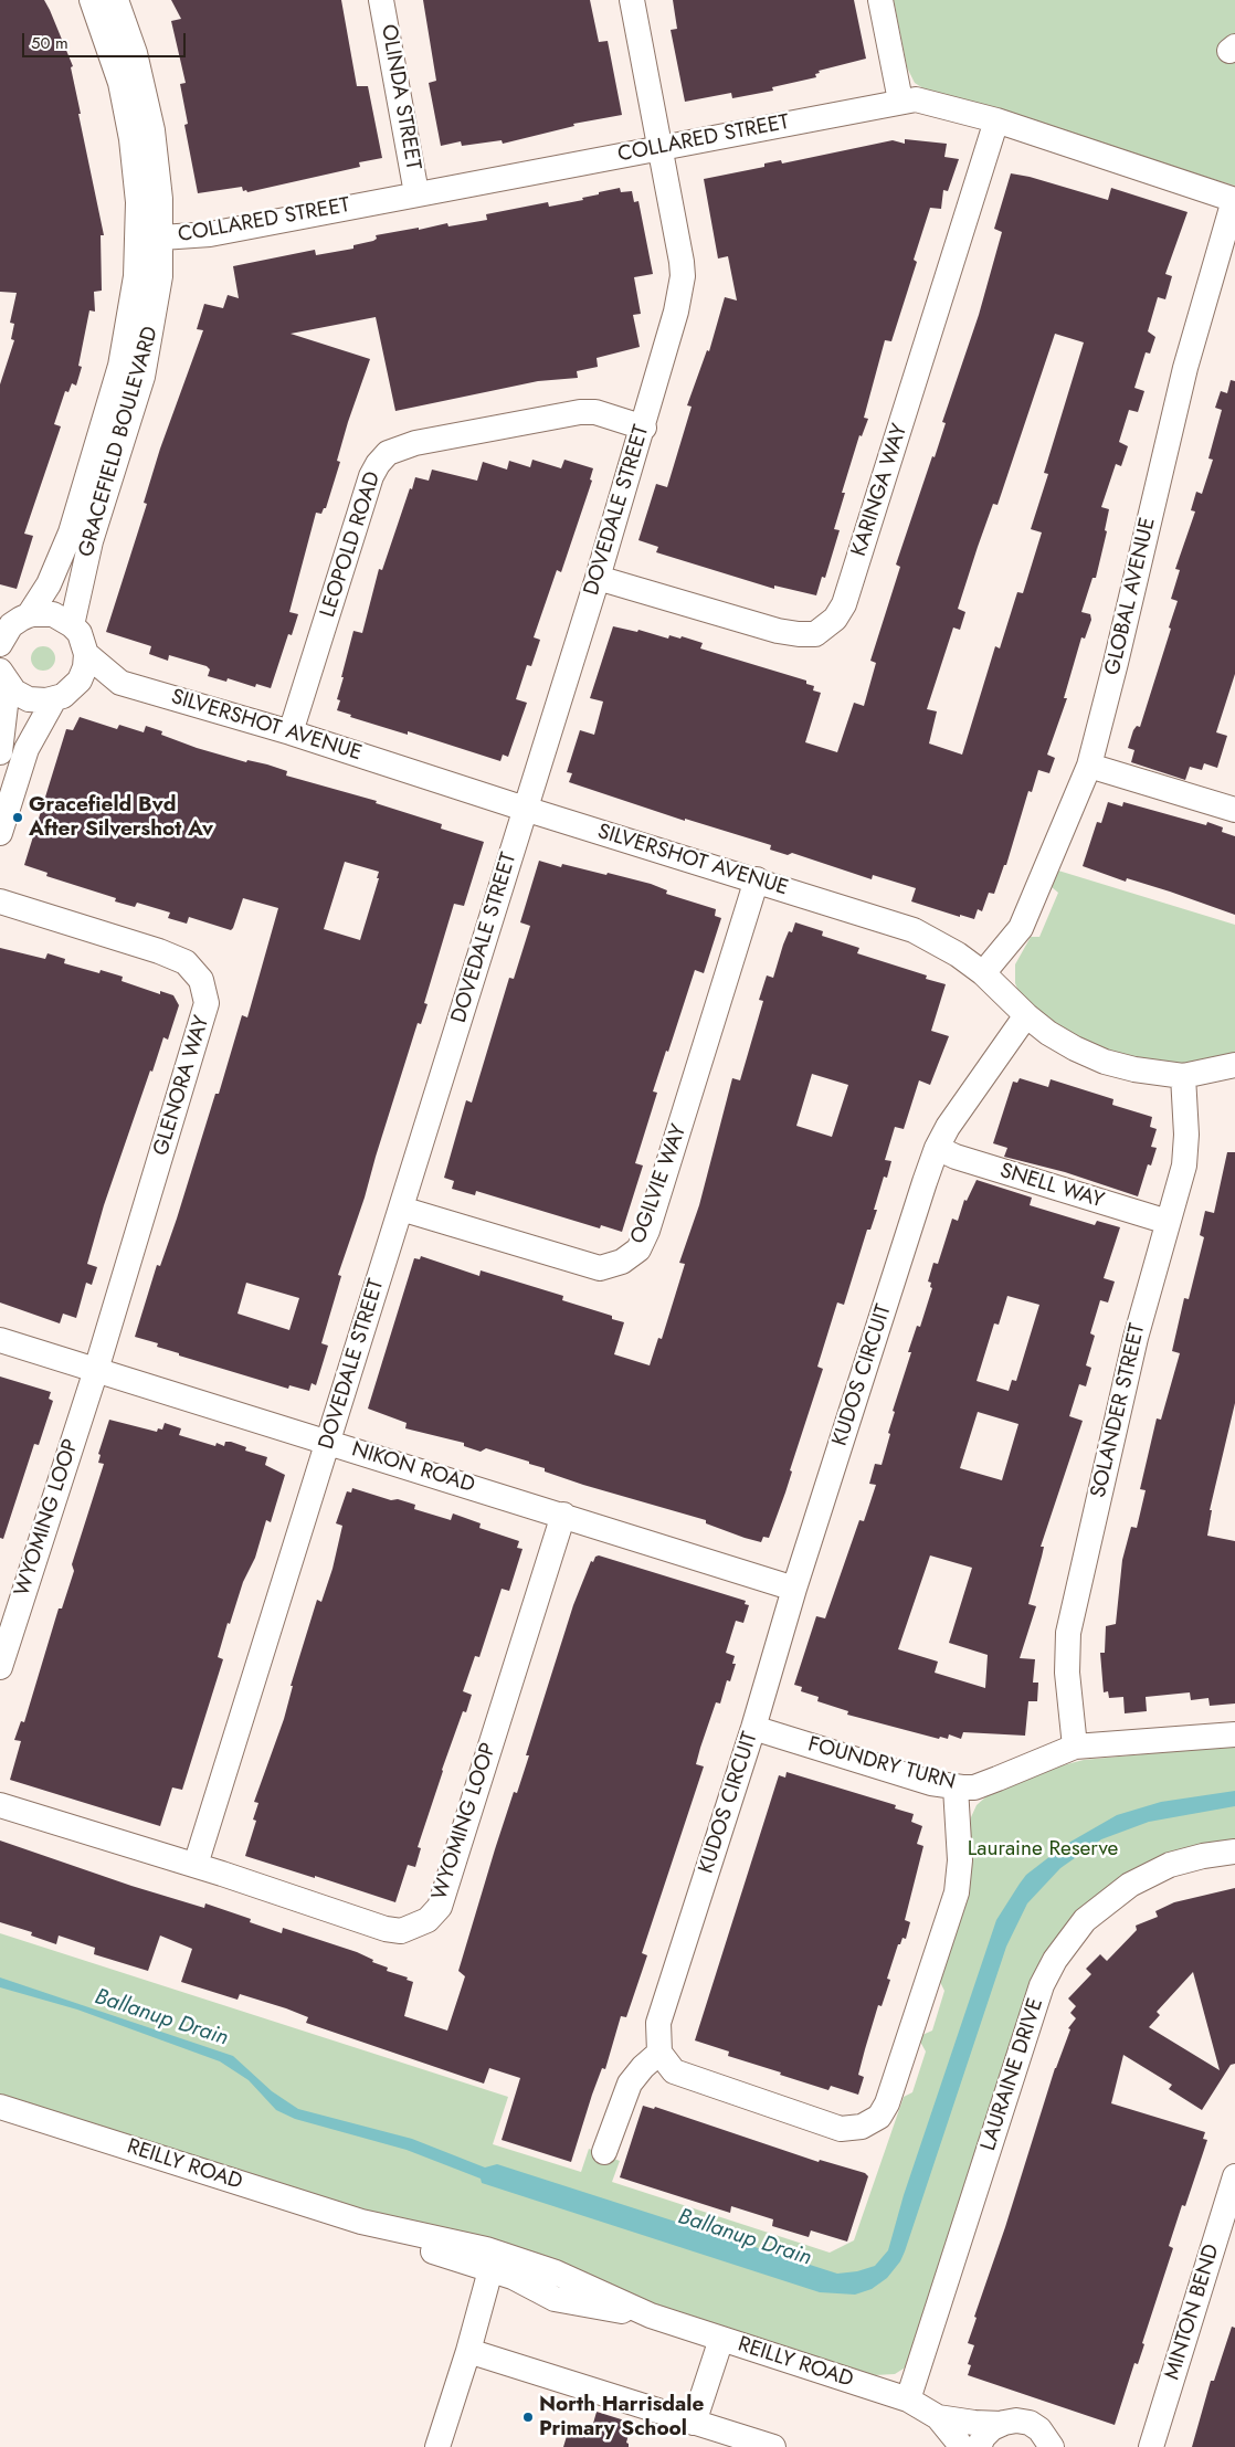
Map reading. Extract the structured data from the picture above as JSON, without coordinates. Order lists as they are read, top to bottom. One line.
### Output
{"streets":{"street":["OLINDA STREET","COLLARED STREET","GRACEFIELD BOULEVARD","KARINGA WAY","DOVEDALE STREET","LEOPOLD ROAD","GLOBAL AVENUE","SILVERSHOT AVENUE","GLENORA WAY","OGILVIE WAY","SNELL WAY","KUDOS CIRCUIT","SOLANDER STREET","NIKON ROAD","WYOMING LOOP","FOUNDRY TURN","LAURAINE DRIVE","REILLY ROAD","MINTON BEND"]},"crossings":[["OLINDA STREET","COLLARED STREET"],["COLLARED STREET","GRACEFIELD BOULEVARD"],["COLLARED STREET","KARINGA WAY"],["COLLARED STREET","DOVEDALE STREET"],["COLLARED STREET","GLOBAL AVENUE"],["KARINGA WAY","DOVEDALE STREET"],["DOVEDALE STREET","LEOPOLD ROAD"],["DOVEDALE STREET","SILVERSHOT AVENUE"],["DOVEDALE STREET","OGILVIE WAY"],["DOVEDALE STREET","NIKON ROAD"],["DOVEDALE STREET","WYOMING LOOP"],["LEOPOLD ROAD","SILVERSHOT AVENUE"],["GLOBAL AVENUE","SILVERSHOT AVENUE"],["SILVERSHOT AVENUE","OGILVIE WAY"],["SILVERSHOT AVENUE","KUDOS CIRCUIT"],["SILVERSHOT AVENUE","SOLANDER STREET"],["GLENORA WAY","NIKON ROAD"],["GLENORA WAY","WYOMING LOOP"],["SNELL WAY","KUDOS CIRCUIT"],["SNELL WAY","SOLANDER STREET"],["KUDOS CIRCUIT","NIKON ROAD"],["KUDOS CIRCUIT","FOUNDRY TURN"],["SOLANDER STREET","FOUNDRY TURN"],["NIKON ROAD","WYOMING LOOP"],["LAURAINE DRIVE","REILLY ROAD"]],"water":["Ballanup Drain"],"parks":["Lauraine Reserve"],"places":["Gracefield Bvd After Silvershot Av","North Harrisdale Primary School"],"scale_bar":"50 m"}
